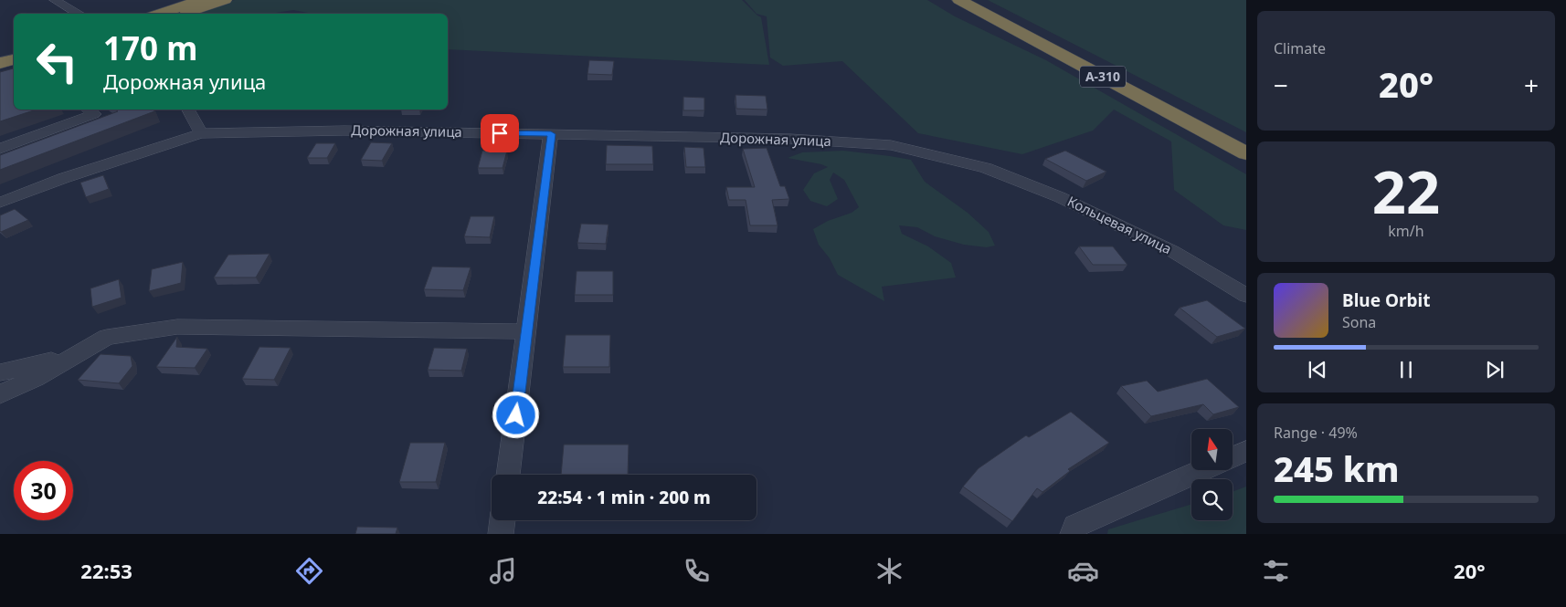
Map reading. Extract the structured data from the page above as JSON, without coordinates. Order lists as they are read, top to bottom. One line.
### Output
{"streets":{"highway":["А-310"],"street":["Дорожная улица","Кольцевая улица"]},"crossings":[["Дорожная улица","Кольцевая улица"]],"north":"top","page":{"tile":["Climate",["22","km/h"],["Range · 49%","245 km"]],"turn":["170 m","Дорожная улица"],"heat":["−","20°","+"],"song":["Blue Orbit","Sona"],"limit":"30","trip":"22:54 · 1 min · 200 m","tabs":["22:53","20°"]}}
